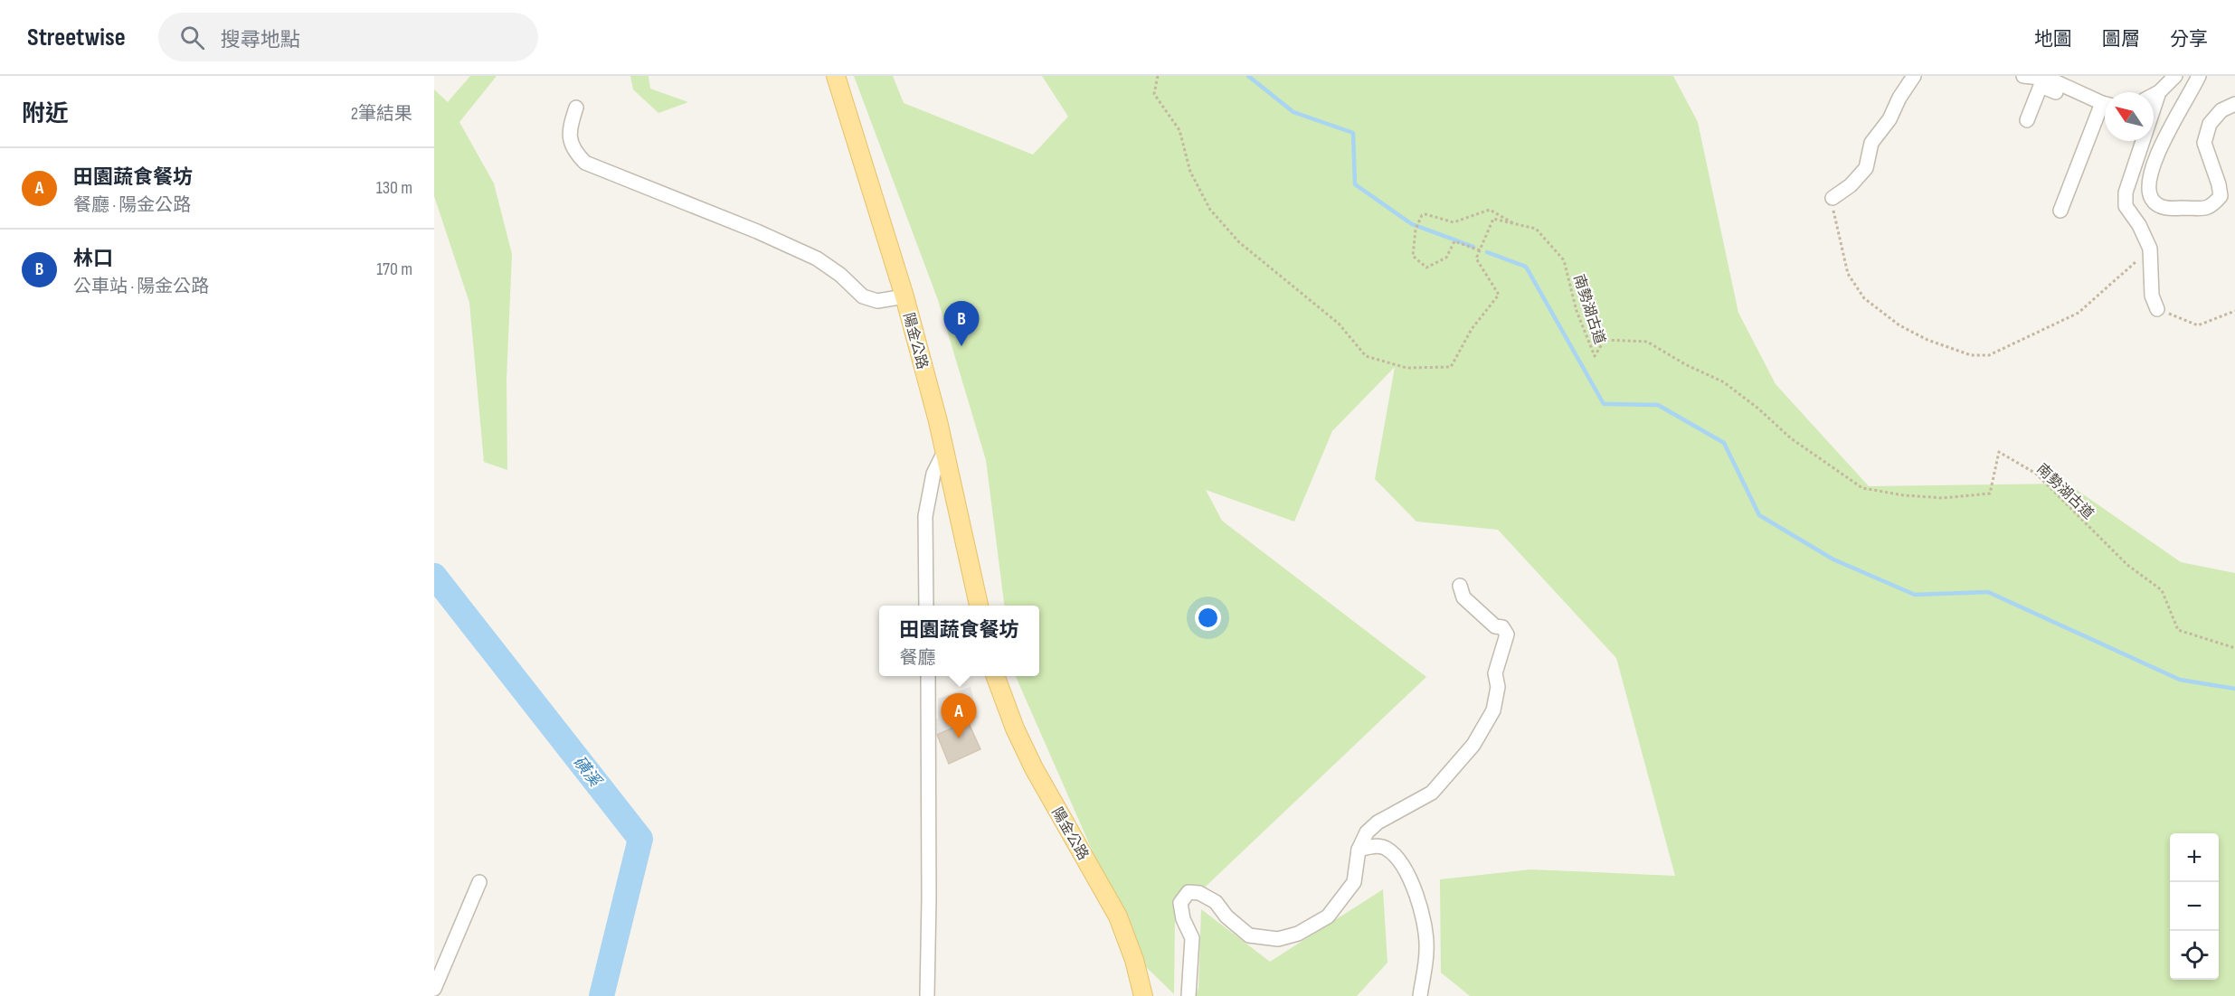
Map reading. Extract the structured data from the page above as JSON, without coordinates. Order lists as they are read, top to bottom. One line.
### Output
{"streets":{"main road":["陽金公路"],"path":["南勢湖古道"]},"water":["磺溪"],"north":"top left","page":{"header":"Streetwise","search":"搜尋地點","nav":["地圖","圖層","分享"],"heading":["附近","2筆結果"],"list":[{"mark":"A","name":"田園蔬食餐坊","note":"餐廳 · 陽金公路","value":"130 m"},{"mark":"B","name":"林口","note":"公車站 · 陽金公路","value":"170 m"}],"pins":["B","A"],"popup":["田園蔬食餐坊","餐廳"],"map_buttons":["+","−"]}}
